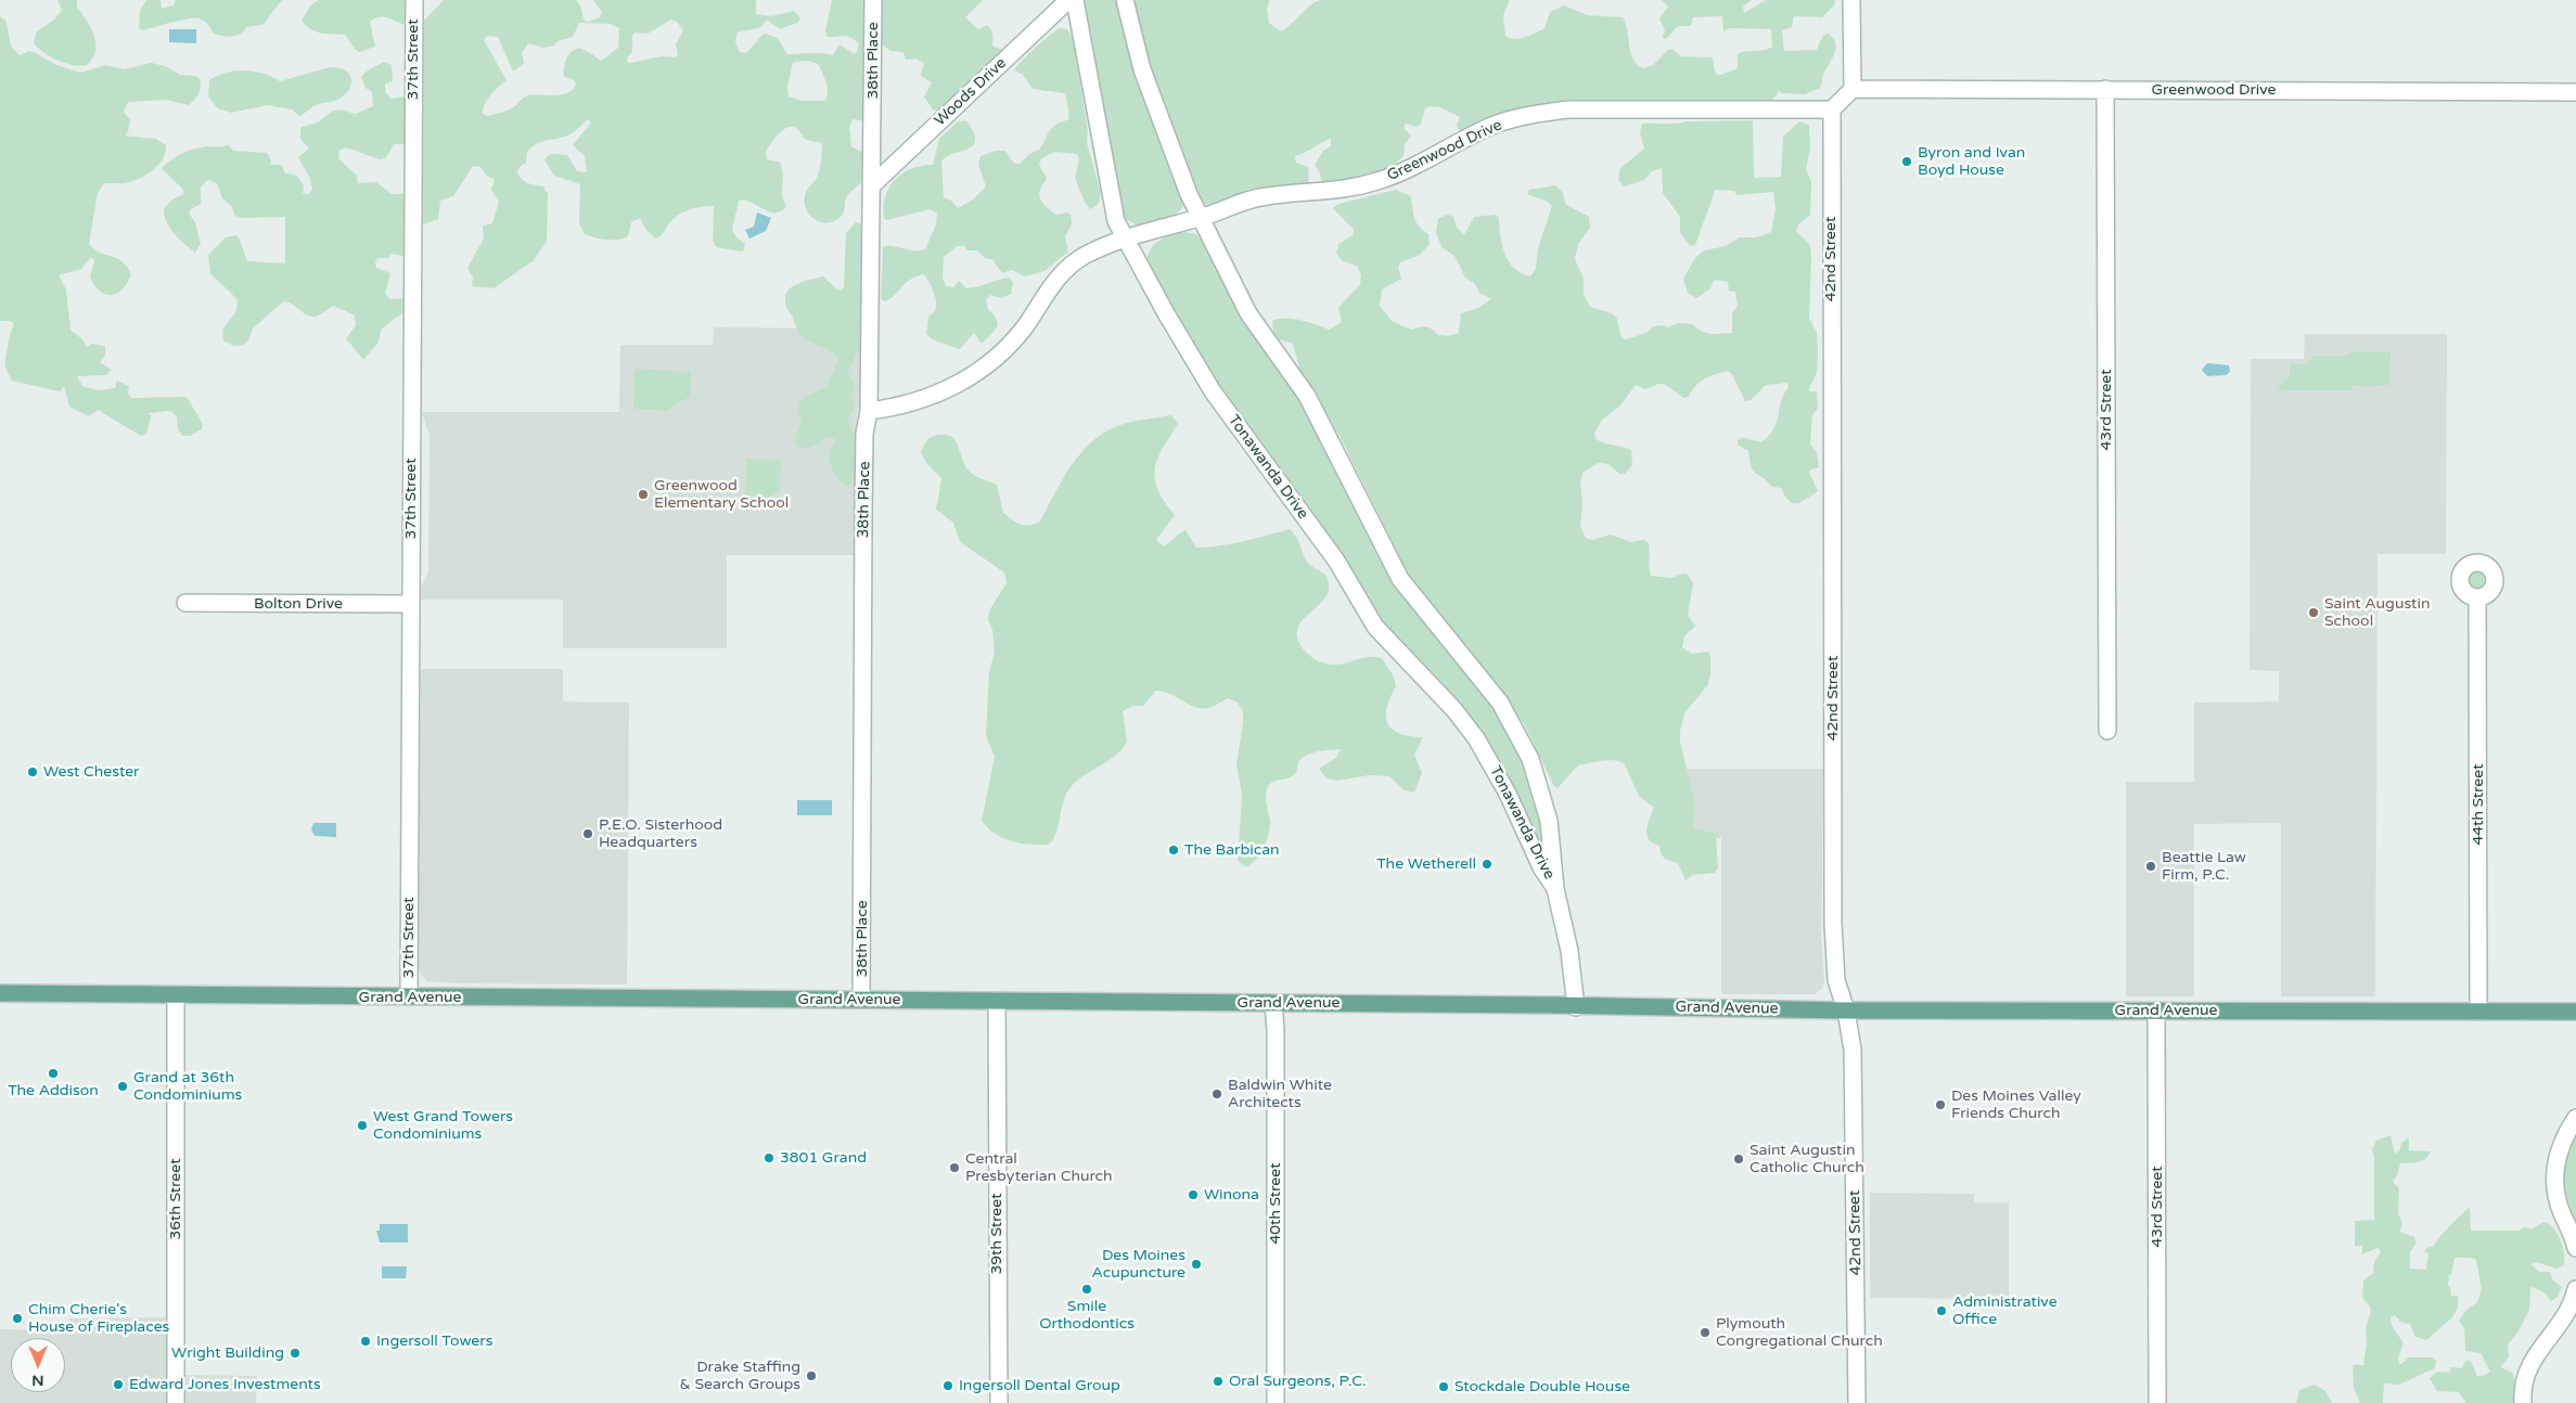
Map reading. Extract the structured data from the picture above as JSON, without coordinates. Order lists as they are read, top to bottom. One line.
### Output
{"streets":{"main road":["Grand Avenue"],"street":["37th Street","38th Place","Greenwood Drive","Woods Drive","42nd Street","43rd Street","Tonawanda Drive","Bolton Drive","44th Street","36th Street","40th Street","39th Street"]},"crossings":[["37th Street","Bolton Drive"],["37th Street","Grand Avenue"],["38th Place","Greenwood Drive"],["38th Place","Woods Drive"],["38th Place","Grand Avenue"],["Greenwood Drive","42nd Street"],["Greenwood Drive","43rd Street"],["Greenwood Drive","Tonawanda Drive"],["42nd Street","Grand Avenue"],["43rd Street","Grand Avenue"],["Tonawanda Drive","Grand Avenue"],["44th Street","Grand Avenue"],["Grand Avenue","36th Street"],["Grand Avenue","40th Street"],["Grand Avenue","39th Street"]],"places":["Byron and Ivan Boyd House","Greenwood Elementary School","Saint Augustin School","West Chester","P.E.O. Sisterhood Headquarters","The Barbican","The Wetherell","Beattie Law Firm, P.C.","The Addison","Grand at 36th Condominiums","Baldwin White Architects","Des Moines Valley Friends Church","West Grand Towers Condominiums","3801 Grand","Saint Augustin Catholic Church","Central Presbyterian Church","Winona","Des Moines Acupuncture","Smile Orthodontics","Administrative Office","Chim Cherie's House of Fireplaces","Plymouth Congregational Church","Ingersoll Towers","Wright Building","Drake Staffing & Search Groups","Oral Surgeons, P.C.","Edward Jones Investments","Ingersoll Dental Group","Stockdale Double House"],"north":"bottom"}
